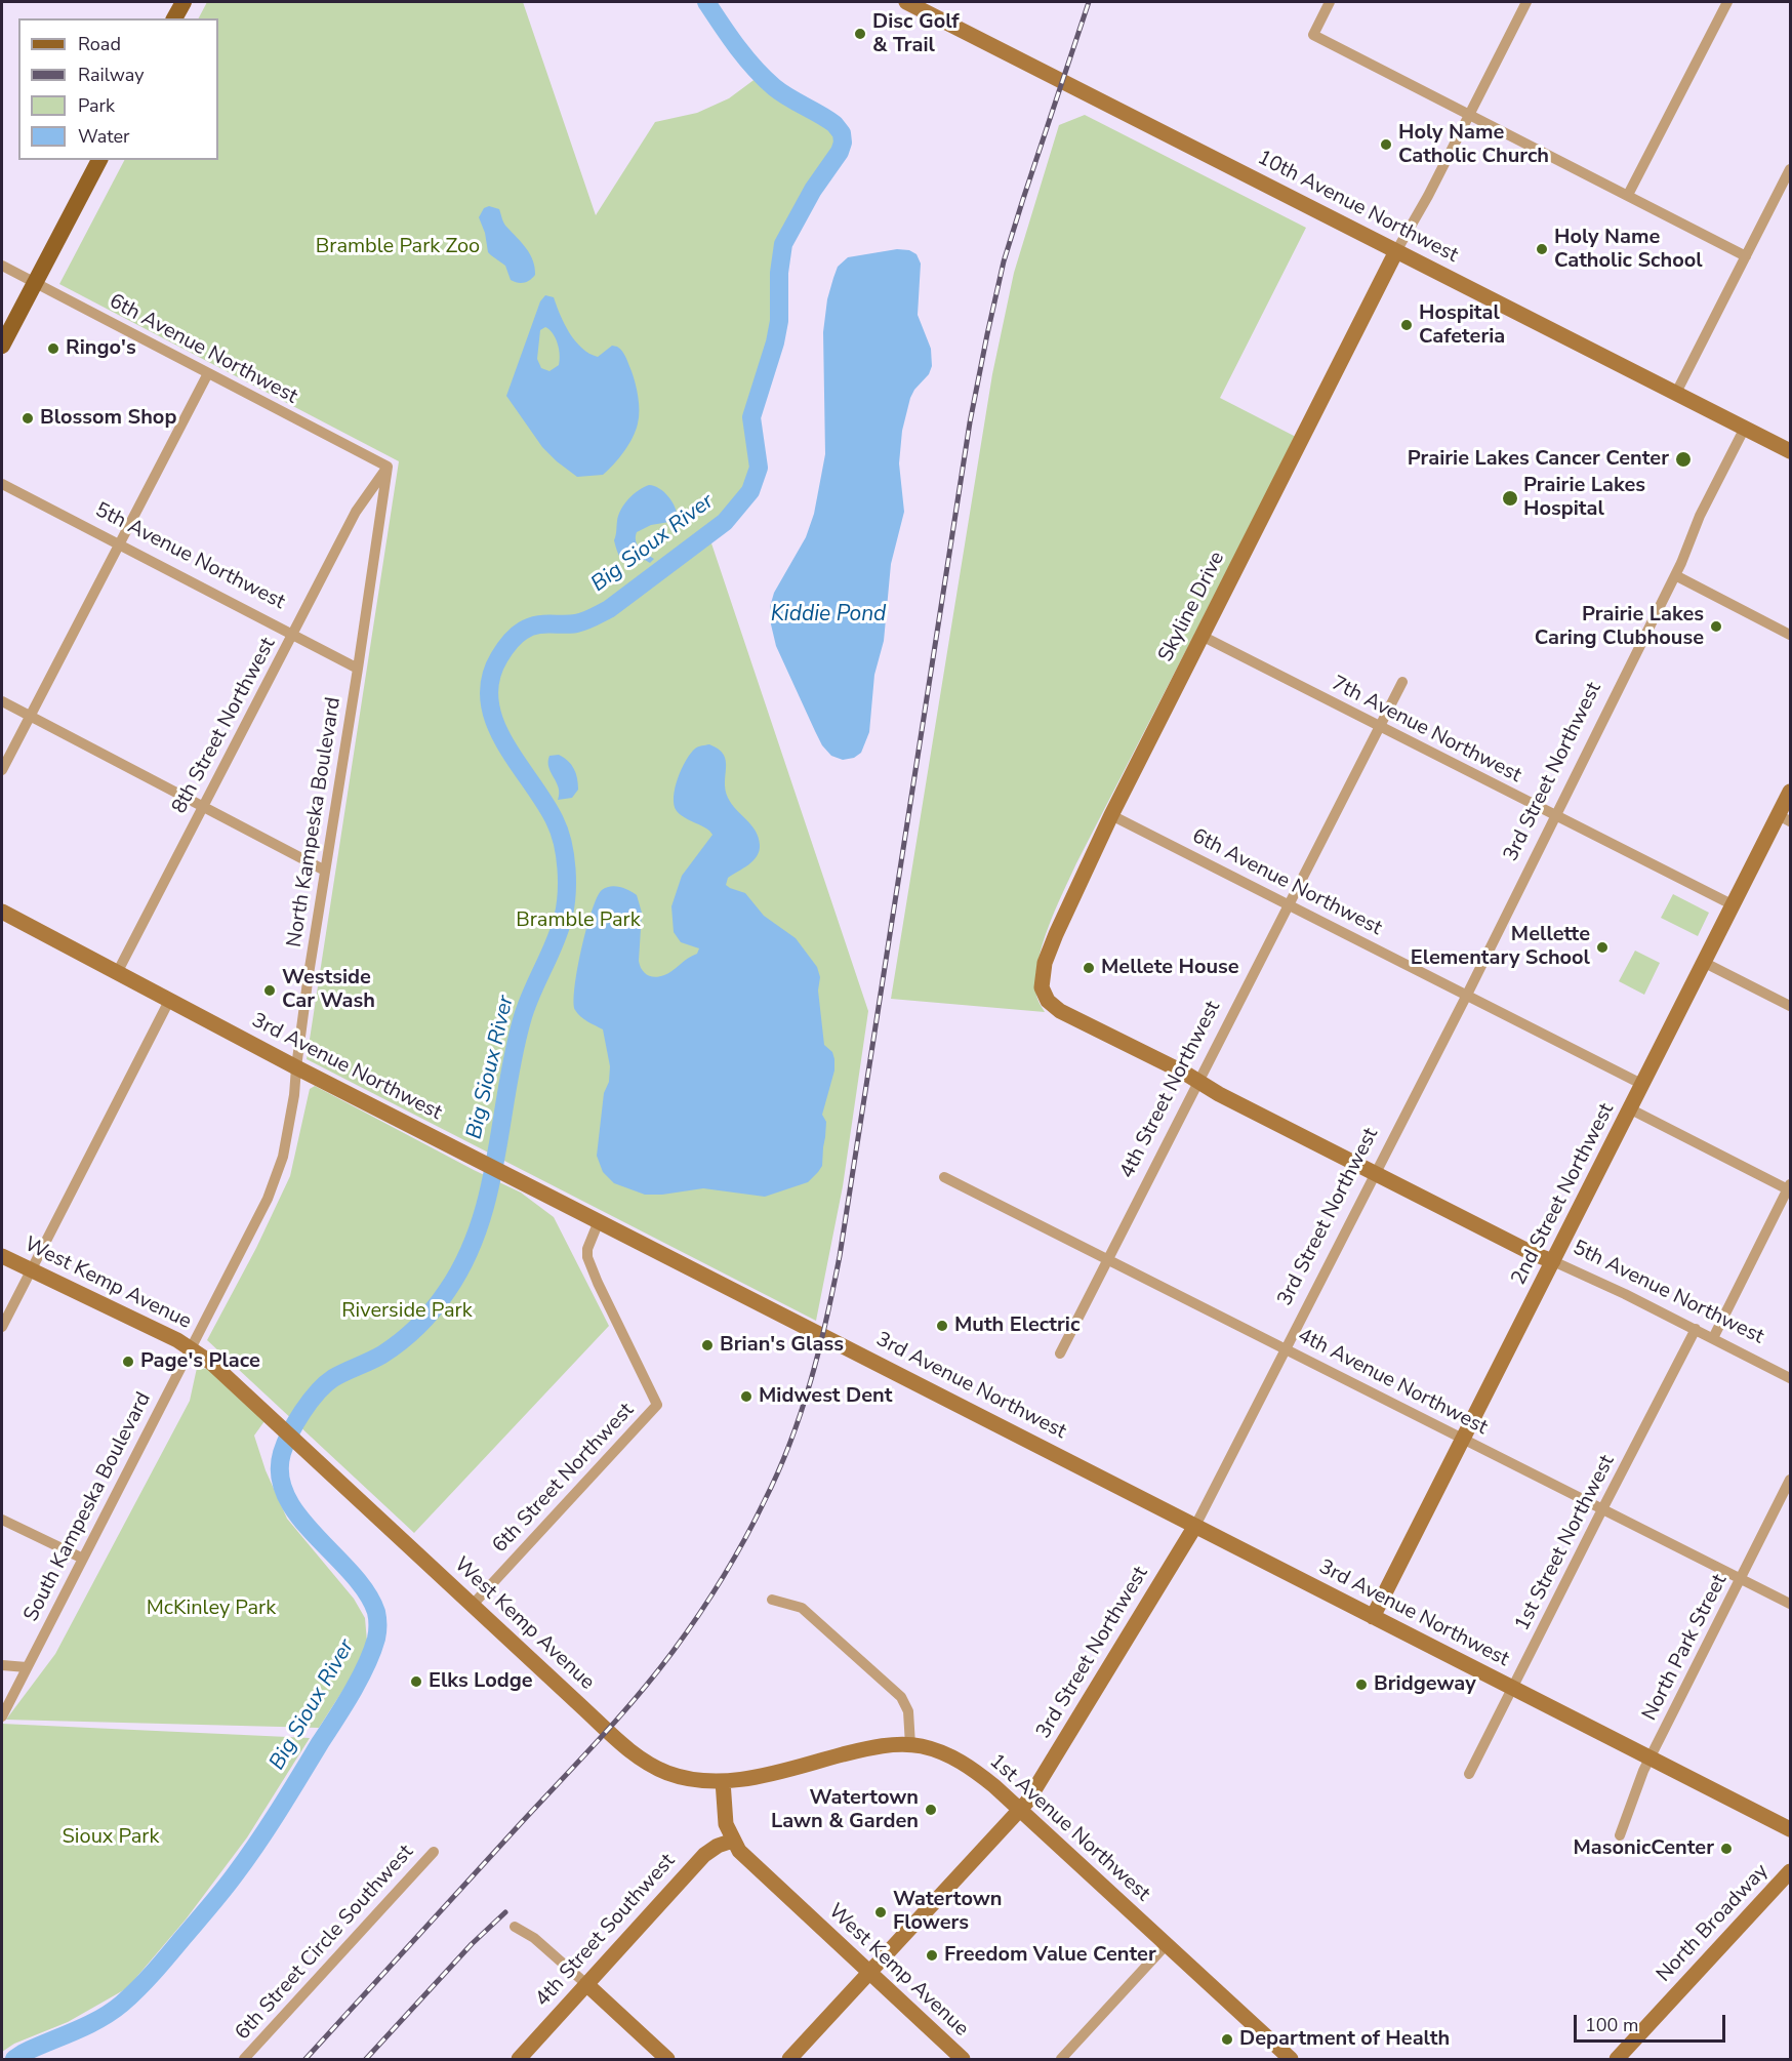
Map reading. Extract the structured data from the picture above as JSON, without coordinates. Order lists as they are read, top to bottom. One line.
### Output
{"streets":{"street":["10th Avenue Northwest","6th Avenue Northwest","5th Avenue Northwest","Skyline Drive","8th Street Northwest","7th Avenue Northwest","3rd Street Northwest","North Kampeska Boulevard","3rd Avenue Northwest","4th Street Northwest","2nd Street Northwest","West Kemp Avenue","4th Avenue Northwest","6th Street Northwest","South Kampeska Boulevard","1st Street Northwest","North Park Street","1st Avenue Northwest","North Broadway","4th Street Southwest","6th Street Circle Southwest"]},"crossings":[["10th Avenue Northwest","Skyline Drive"],["10th Avenue Northwest","3rd Street Northwest"],["6th Avenue Northwest","Skyline Drive"],["6th Avenue Northwest","8th Street Northwest"],["6th Avenue Northwest","3rd Street Northwest"],["6th Avenue Northwest","North Kampeska Boulevard"],["6th Avenue Northwest","4th Street Northwest"],["6th Avenue Northwest","2nd Street Northwest"],["5th Avenue Northwest","Skyline Drive"],["5th Avenue Northwest","8th Street Northwest"],["5th Avenue Northwest","3rd Street Northwest"],["5th Avenue Northwest","North Kampeska Boulevard"],["5th Avenue Northwest","4th Street Northwest"],["5th Avenue Northwest","2nd Street Northwest"],["5th Avenue Northwest","1st Street Northwest"],["Skyline Drive","7th Avenue Northwest"],["8th Street Northwest","North Kampeska Boulevard"],["8th Street Northwest","3rd Avenue Northwest"],["7th Avenue Northwest","3rd Street Northwest"],["7th Avenue Northwest","4th Street Northwest"],["7th Avenue Northwest","2nd Street Northwest"],["3rd Street Northwest","3rd Avenue Northwest"],["3rd Street Northwest","West Kemp Avenue"],["3rd Street Northwest","4th Avenue Northwest"],["3rd Street Northwest","1st Avenue Northwest"],["North Kampeska Boulevard","3rd Avenue Northwest"],["North Kampeska Boulevard","West Kemp Avenue"],["North Kampeska Boulevard","South Kampeska Boulevard"],["3rd Avenue Northwest","2nd Street Northwest"],["3rd Avenue Northwest","6th Street Northwest"],["3rd Avenue Northwest","1st Street Northwest"],["3rd Avenue Northwest","North Park Street"],["4th Street Northwest","4th Avenue Northwest"],["2nd Street Northwest","4th Avenue Northwest"],["West Kemp Avenue","6th Street Northwest"],["West Kemp Avenue","South Kampeska Boulevard"],["West Kemp Avenue","4th Street Southwest"],["4th Avenue Northwest","1st Street Northwest"],["4th Avenue Northwest","North Park Street"]],"water":["Big Sioux River","Kiddie Pond"],"parks":["Bramble Park Zoo","Bramble Park","Riverside Park","McKinley Park","Sioux Park"],"places":["Disc Golf & Trail","Holy Name Catholic Church","Holy Name Catholic School","Hospital Cafeteria","Ringo's","Blossom Shop","Prairie Lakes Cancer Center","Prairie Lakes Hospital","Prairie Lakes Caring Clubhouse","Mellette Elementary School","Mellete House","Westside Car Wash","Muth Electric","Brian's Glass","Page's Place","Midwest Dent","Elks Lodge","Bridgeway","Watertown Lawn & Garden","MasonicCenter","Watertown Flowers","Freedom Value Center","Department of Health"],"legend":["Road","Railway","Park","Water"],"scale_bar":"100 m"}
